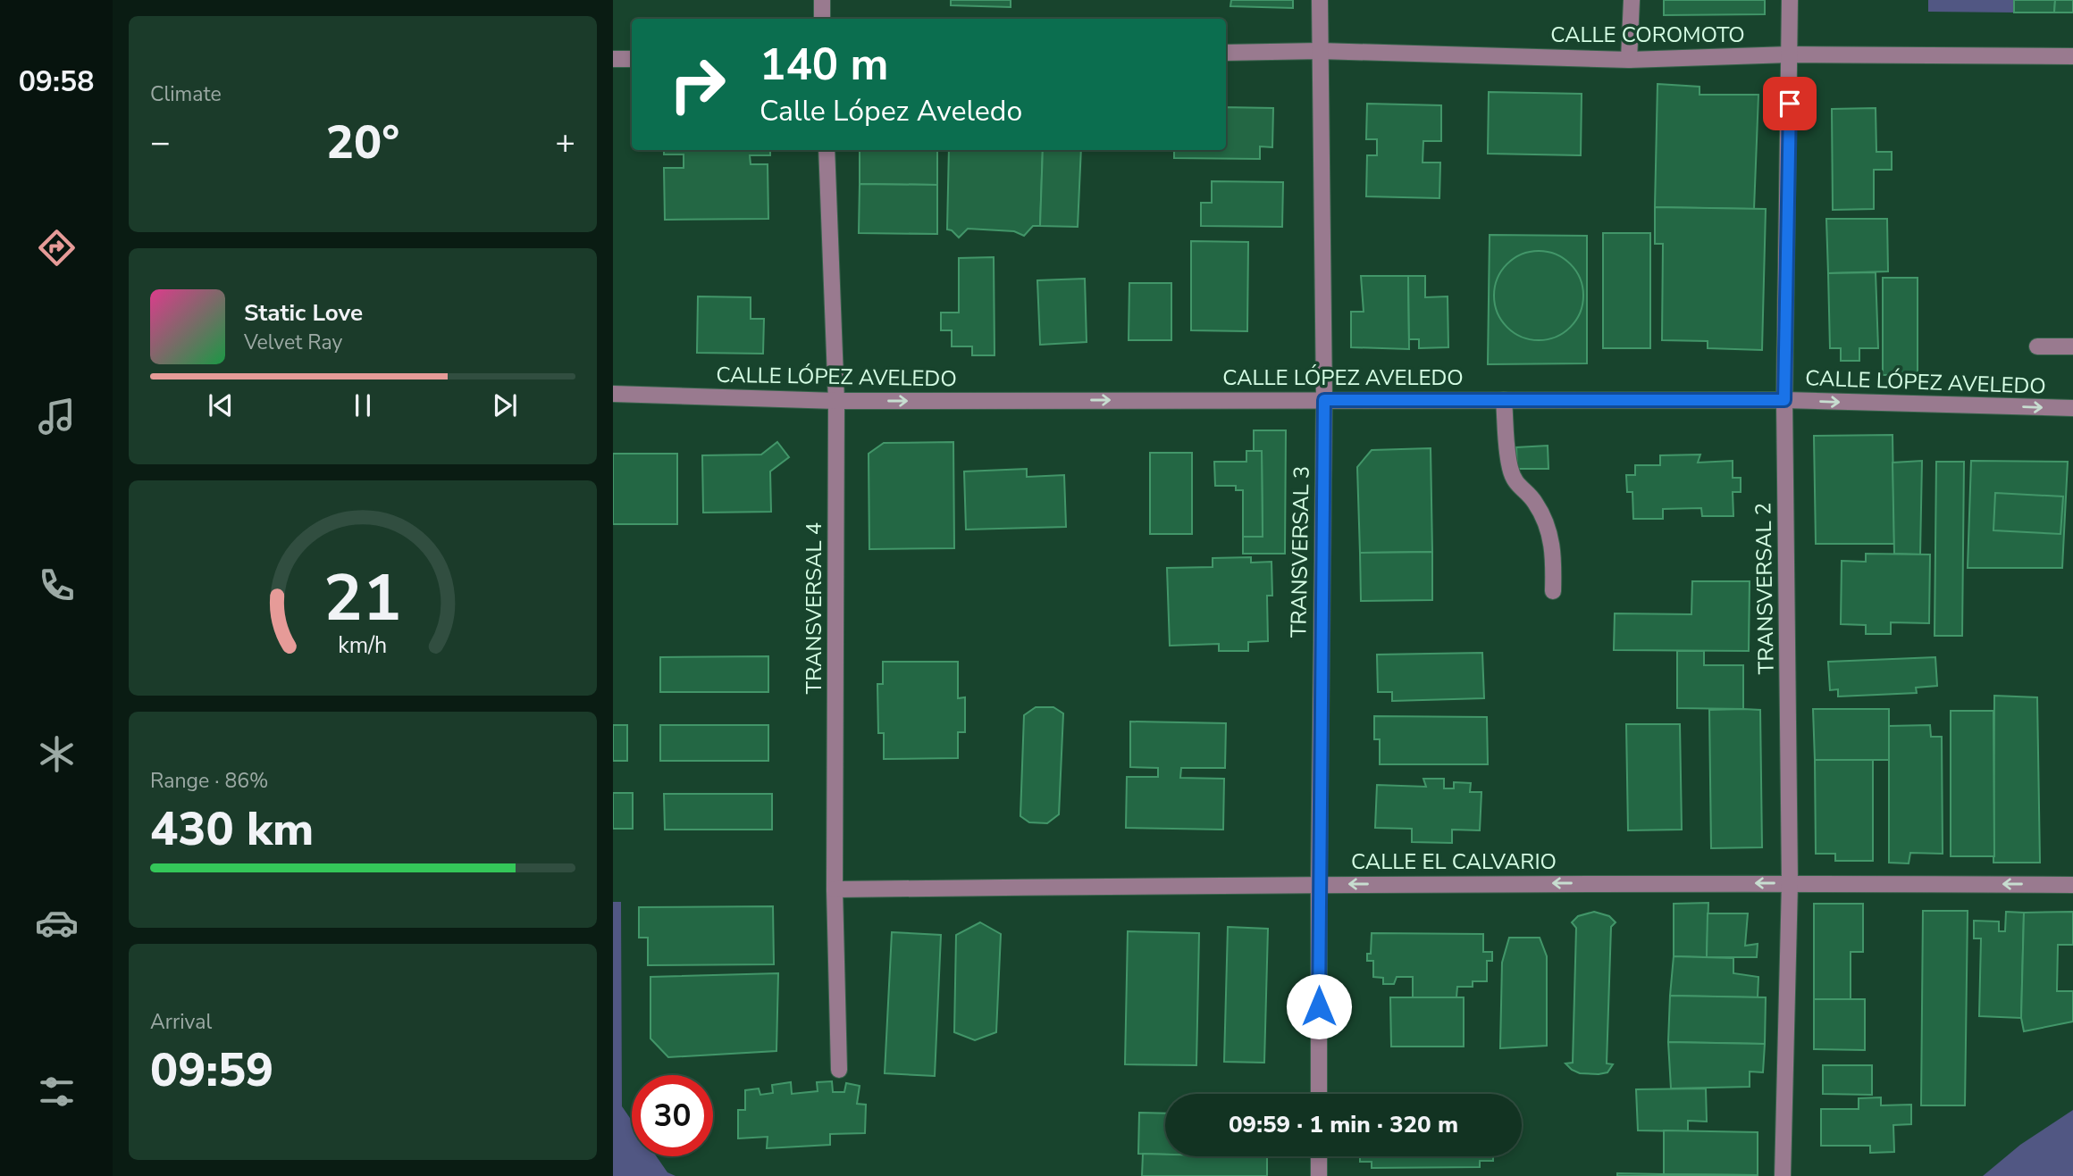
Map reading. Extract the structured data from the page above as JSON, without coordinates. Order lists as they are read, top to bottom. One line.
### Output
{"streets":{"street":["CALLE COROMOTO","CALLE LÓPEZ AVELEDO","TRANSVERSAL 3","TRANSVERSAL 2","TRANSVERSAL 4","CALLE EL CALVARIO"]},"crossings":[["CALLE COROMOTO","TRANSVERSAL 3"],["CALLE COROMOTO","TRANSVERSAL 2"],["CALLE LÓPEZ AVELEDO","TRANSVERSAL 3"],["CALLE LÓPEZ AVELEDO","TRANSVERSAL 2"],["CALLE LÓPEZ AVELEDO","TRANSVERSAL 4"],["TRANSVERSAL 3","CALLE EL CALVARIO"],["TRANSVERSAL 2","CALLE EL CALVARIO"],["TRANSVERSAL 4","CALLE EL CALVARIO"]],"one_way":["CALLE LÓPEZ AVELEDO","CALLE EL CALVARIO"],"page":{"tabs":"09:58","tile":["Climate",["Range · 86%","430 km"],["Arrival","09:59"]],"turn":["140 m","Calle López Aveledo"],"heat":["−","20°","+"],"song":["Static Love","Velvet Ray"],"limit":"30","trip":"09:59 · 1 min · 320 m","gauge":["21","km/h"]}}
